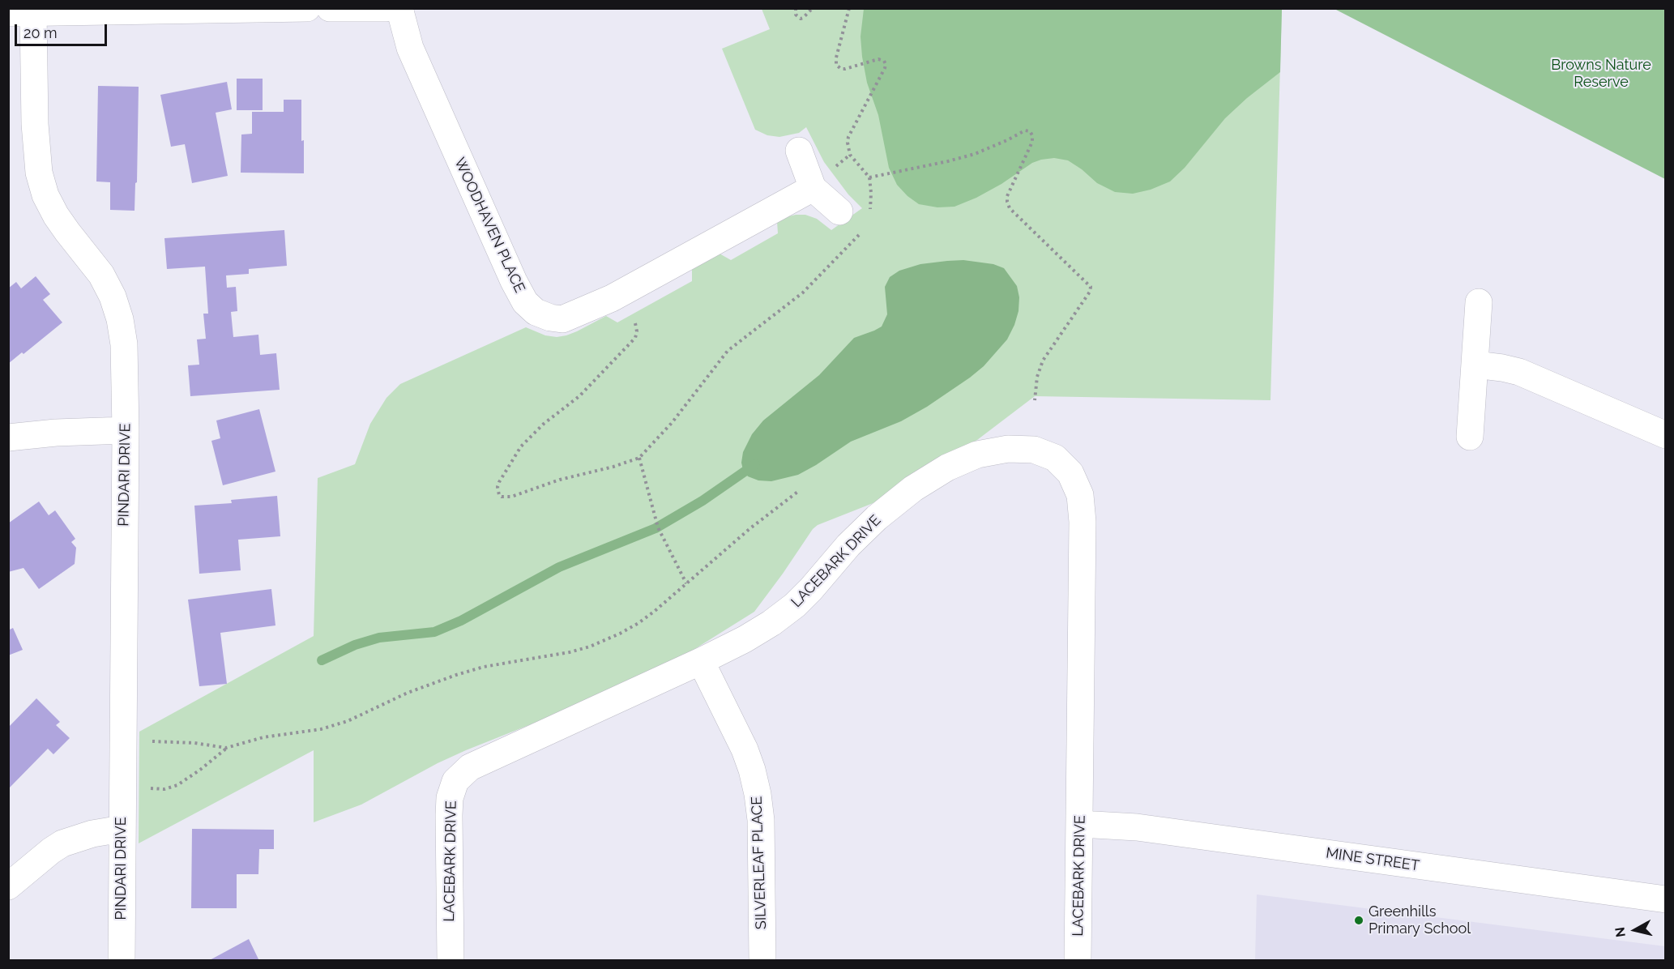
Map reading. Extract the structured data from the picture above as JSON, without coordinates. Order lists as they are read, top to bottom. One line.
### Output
{"streets":{"street":["WOODHAVEN PLACE","PINDARI DRIVE","LACEBARK DRIVE","MINE STREET","SILVERLEAF PLACE"]},"crossings":[["LACEBARK DRIVE","MINE STREET"],["LACEBARK DRIVE","SILVERLEAF PLACE"]],"parks":["Browns Nature Reserve"],"places":["Greenhills Primary School"],"scale_bar":"20 m","north":"left"}
